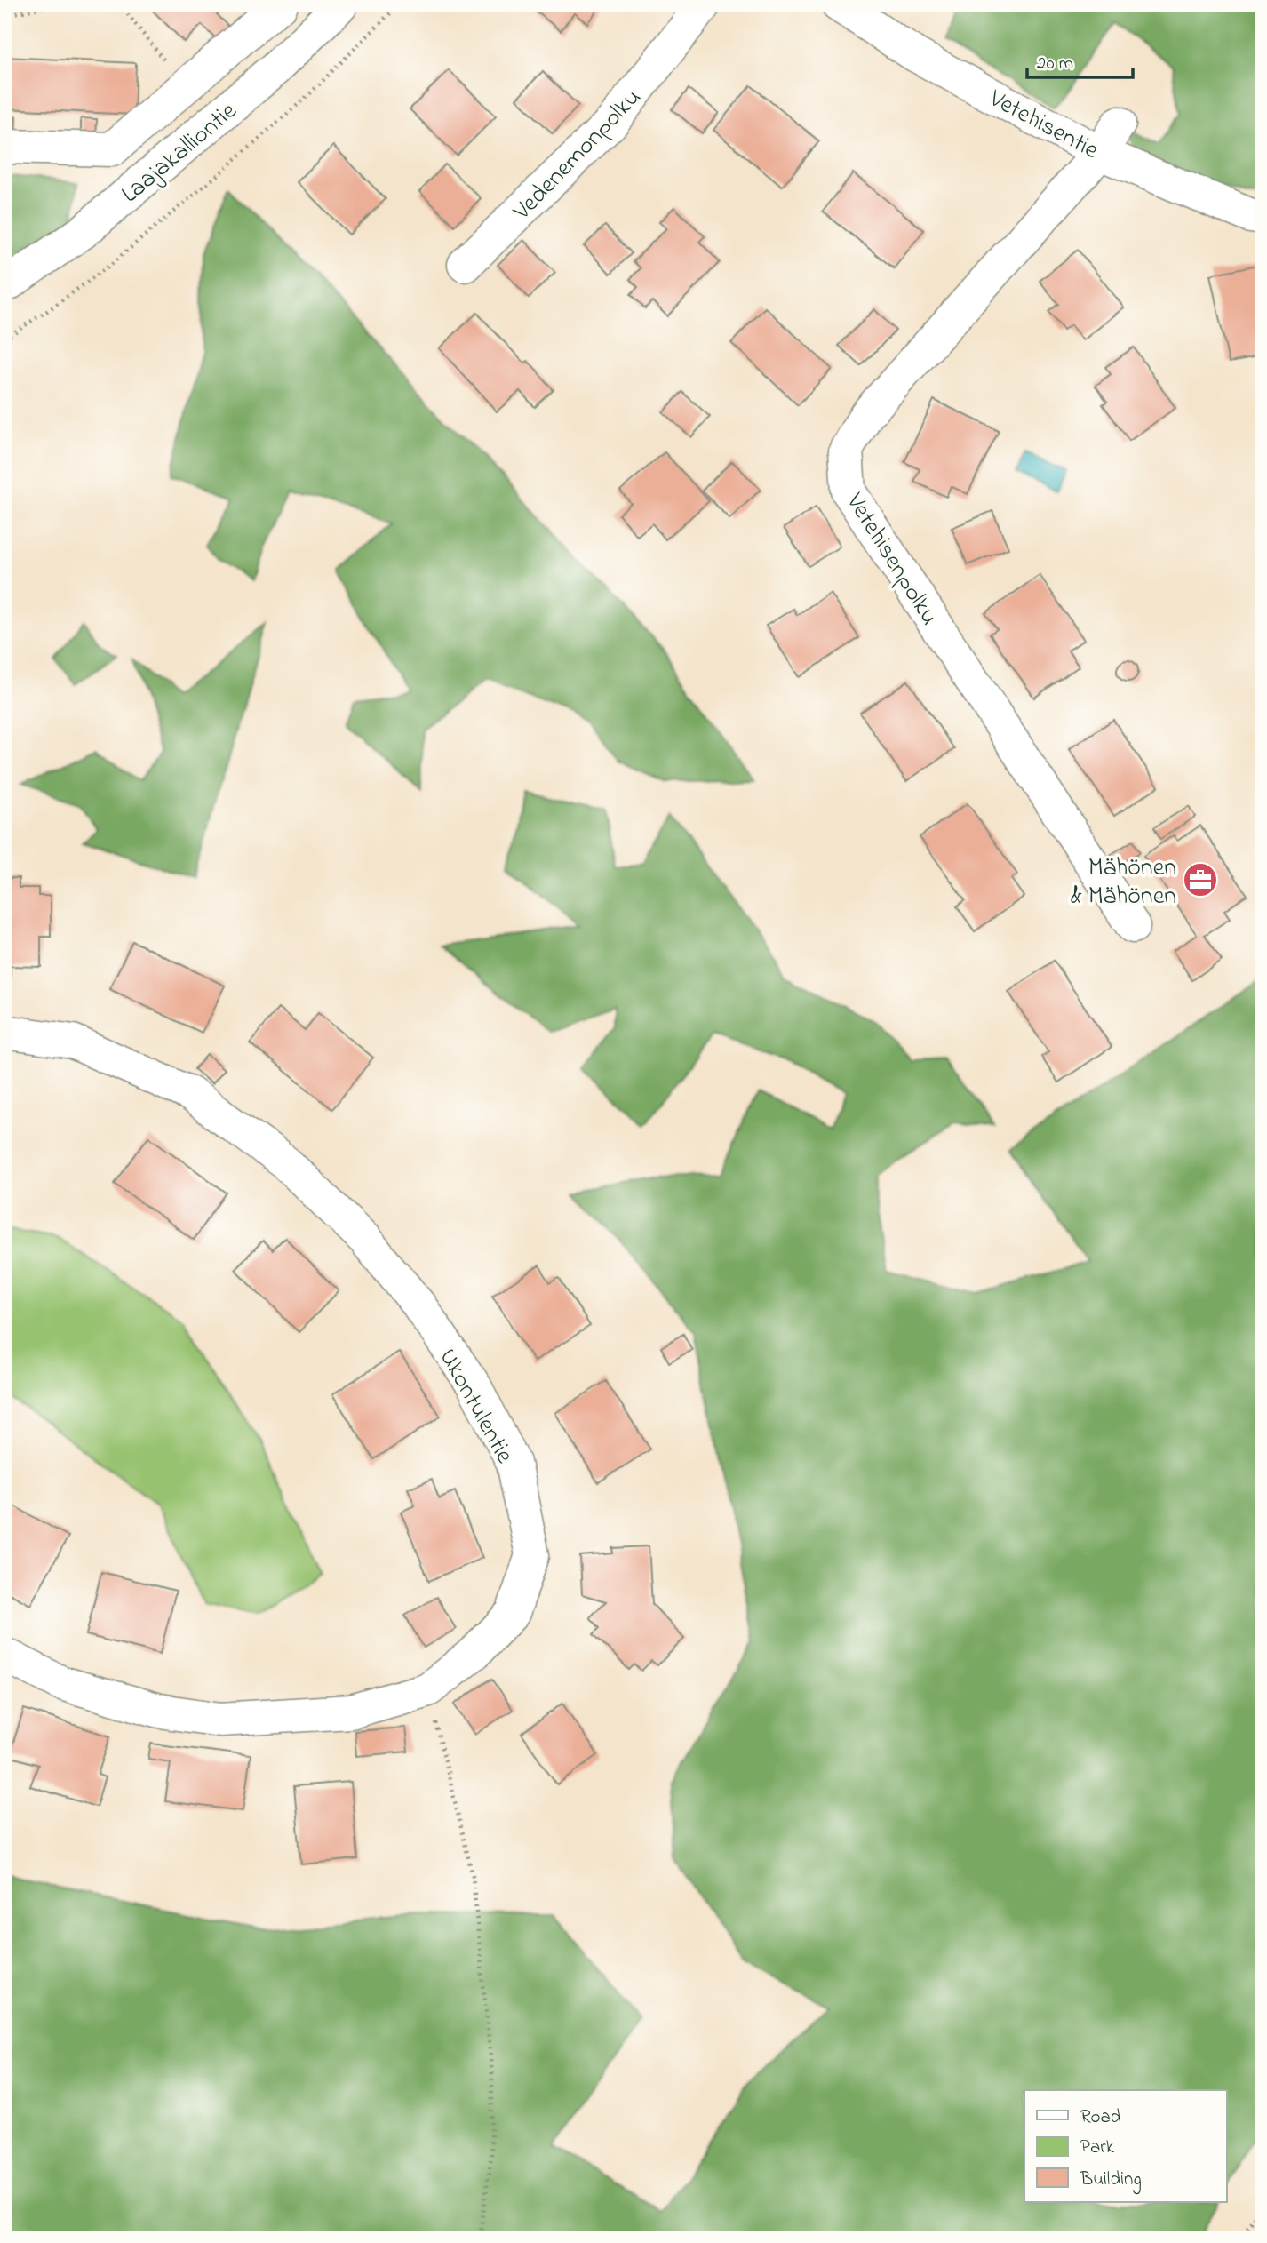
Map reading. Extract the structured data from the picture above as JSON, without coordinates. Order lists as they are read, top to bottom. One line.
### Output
{"streets":{"street":["Vetehisentie","Laajakalliontie","Vedenemonpolku","Vetehisenpolku","Ukontulentie"]},"crossings":[["Vetehisentie","Vetehisenpolku"]],"places":{"office":["Mähönen & Mähönen"]},"legend":["Road","Park","Building"],"scale_bar":"20 m"}
